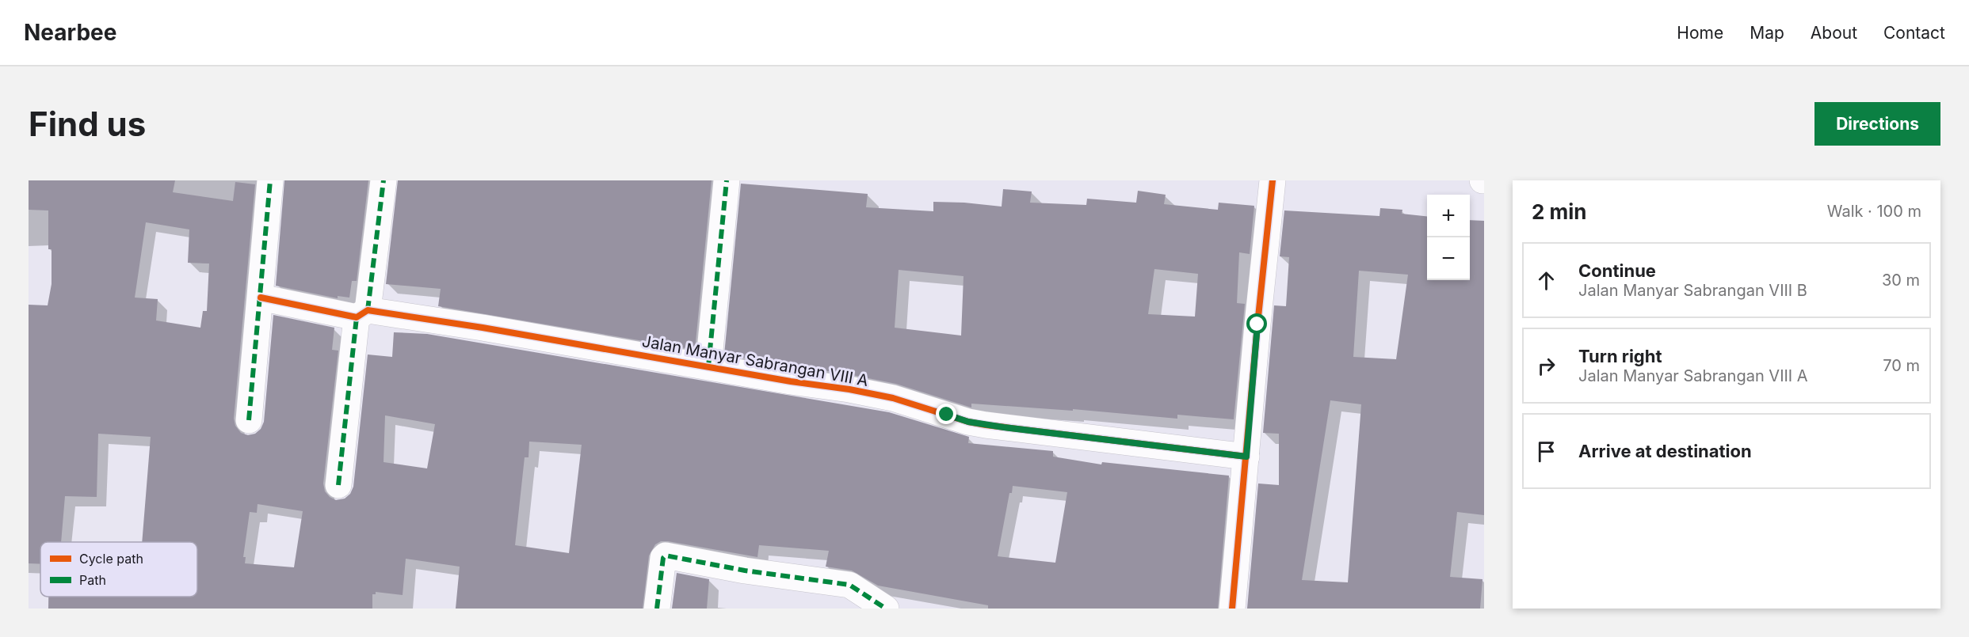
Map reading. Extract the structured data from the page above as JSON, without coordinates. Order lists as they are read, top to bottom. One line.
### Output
{"streets":{"street":["Jalan Manyar Sabrangan VIII A"]},"legend":["Cycle path","Path"],"page":{"header":"Nearbee","nav":["Home","Map","About","Contact"],"buttons":"Directions","title":"Find us","heading":["2 min","Walk · 100 m"],"map_buttons":["+","−"],"list":[["Continue","Jalan Manyar Sabrangan VIII B","30 m"],["Turn right","Jalan Manyar Sabrangan VIII A","70 m"],"Arrive at destination"]}}
